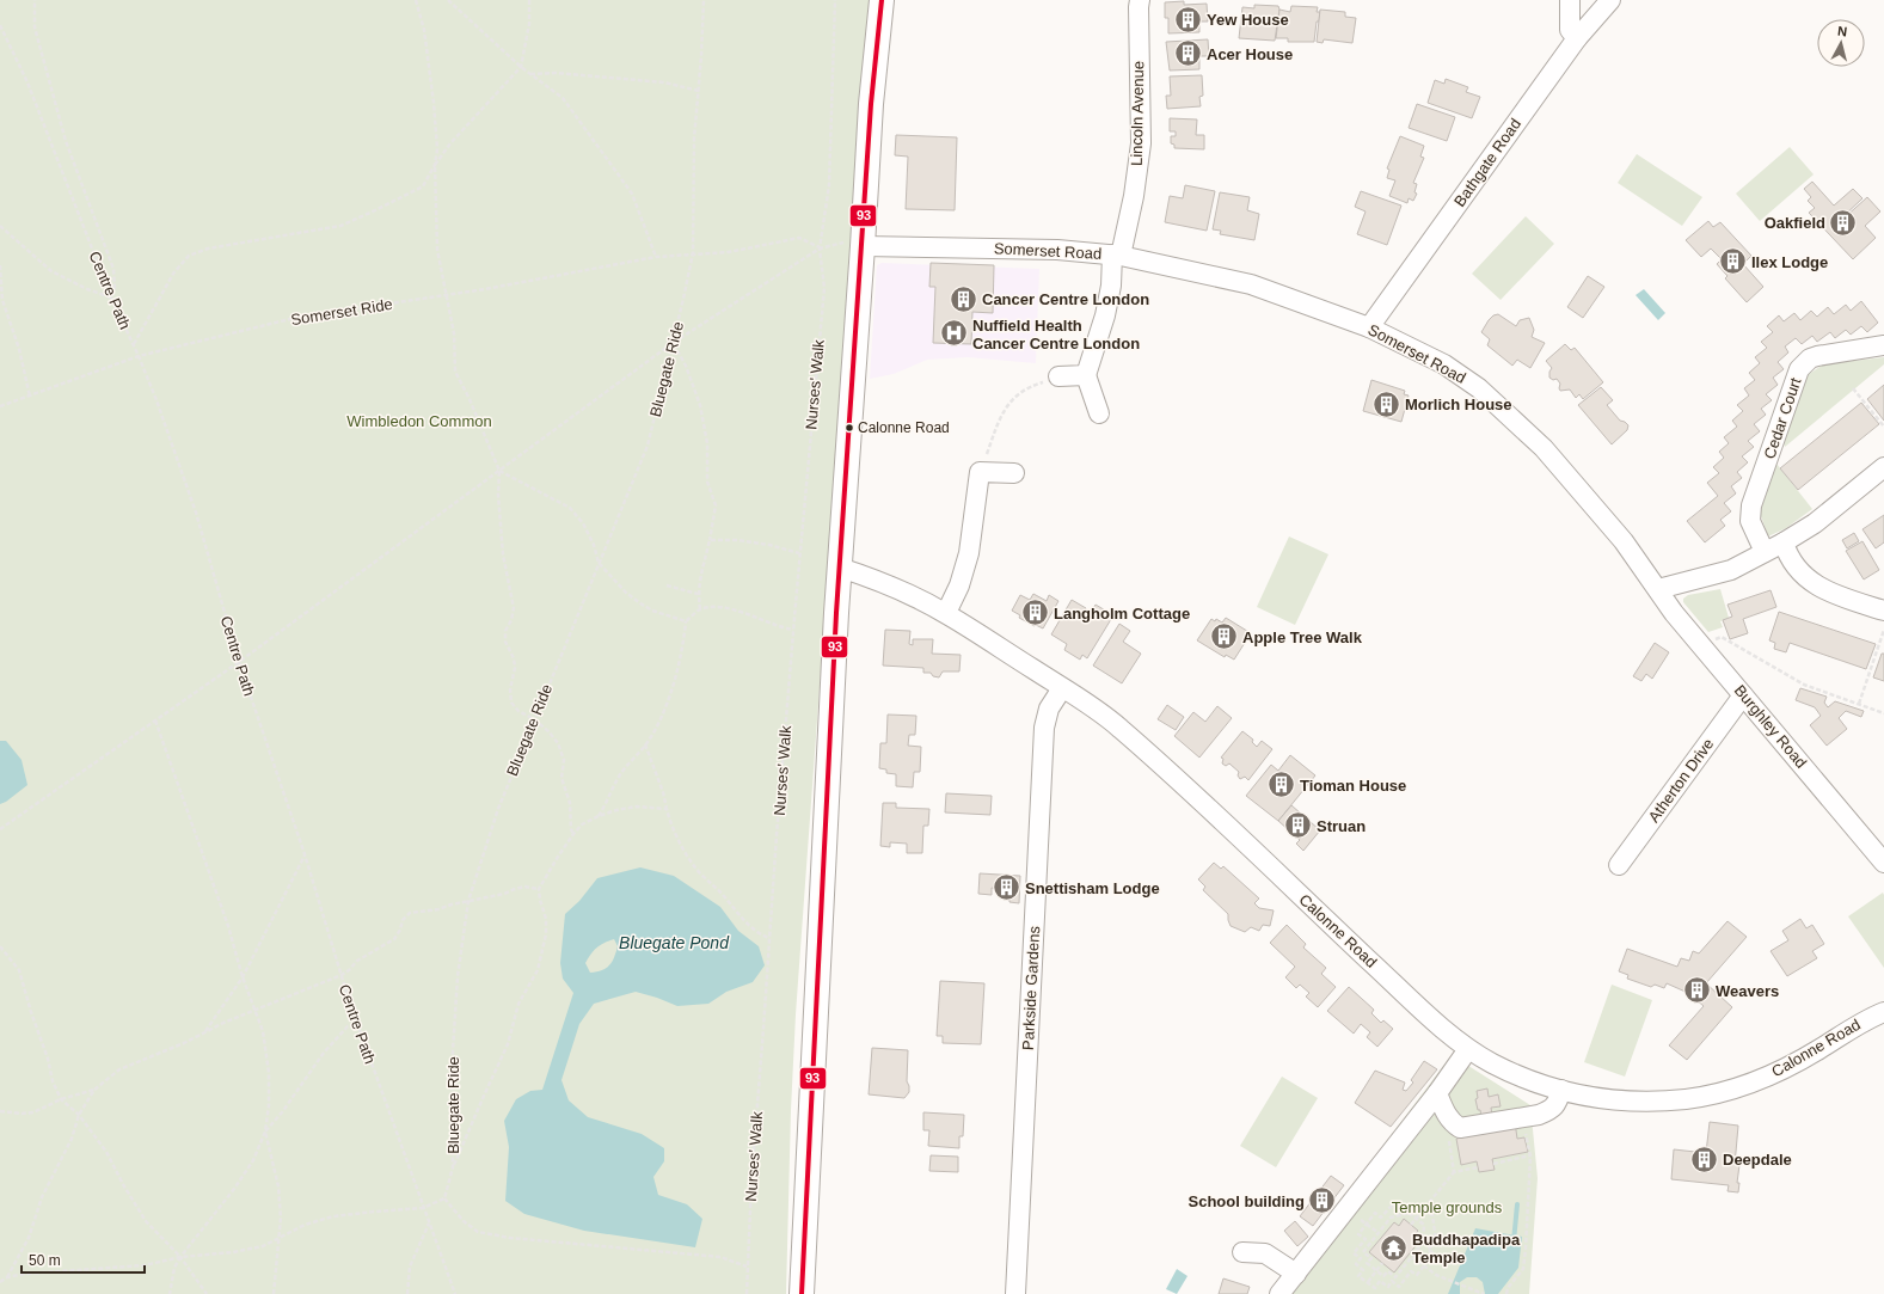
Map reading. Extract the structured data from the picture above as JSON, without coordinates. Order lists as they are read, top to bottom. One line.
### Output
{"streets":{"street":["Lincoln Avenue","Bathgate Road","Somerset Road","Cedar Court","Burghley Road","Atherton Drive","Calonne Road","Parkside Gardens"],"path":["Centre Path","Somerset Ride","Bluegate Ride","Nurses' Walk"]},"crossings":[["Lincoln Avenue","Somerset Road"],["Bathgate Road","Somerset Road"],["Somerset Road","Burghley Road"],["Centre Path","Somerset Ride"],["Somerset Ride","Bluegate Ride"],["Somerset Ride","Nurses' Walk"],["Burghley Road","Atherton Drive"],["Calonne Road","Parkside Gardens"]],"water":["Bluegate Pond"],"parks":["Wimbledon Common","Temple grounds"],"places":{"building":["Yew House","Acer House","Oakfield","Ilex Lodge","Cancer Centre London","Morlich House","Langholm Cottage","Apple Tree Walk","Tioman House","Struan","Snettisham Lodge","Weavers","Deepdale","School building"],"hospital":["Nuffield Health Cancer Centre London"],"other":["Calonne Road"],"temple":["Buddhapadipa Temple"]},"lines":["transit line 93"],"scale_bar":"50 m","north":"top"}
